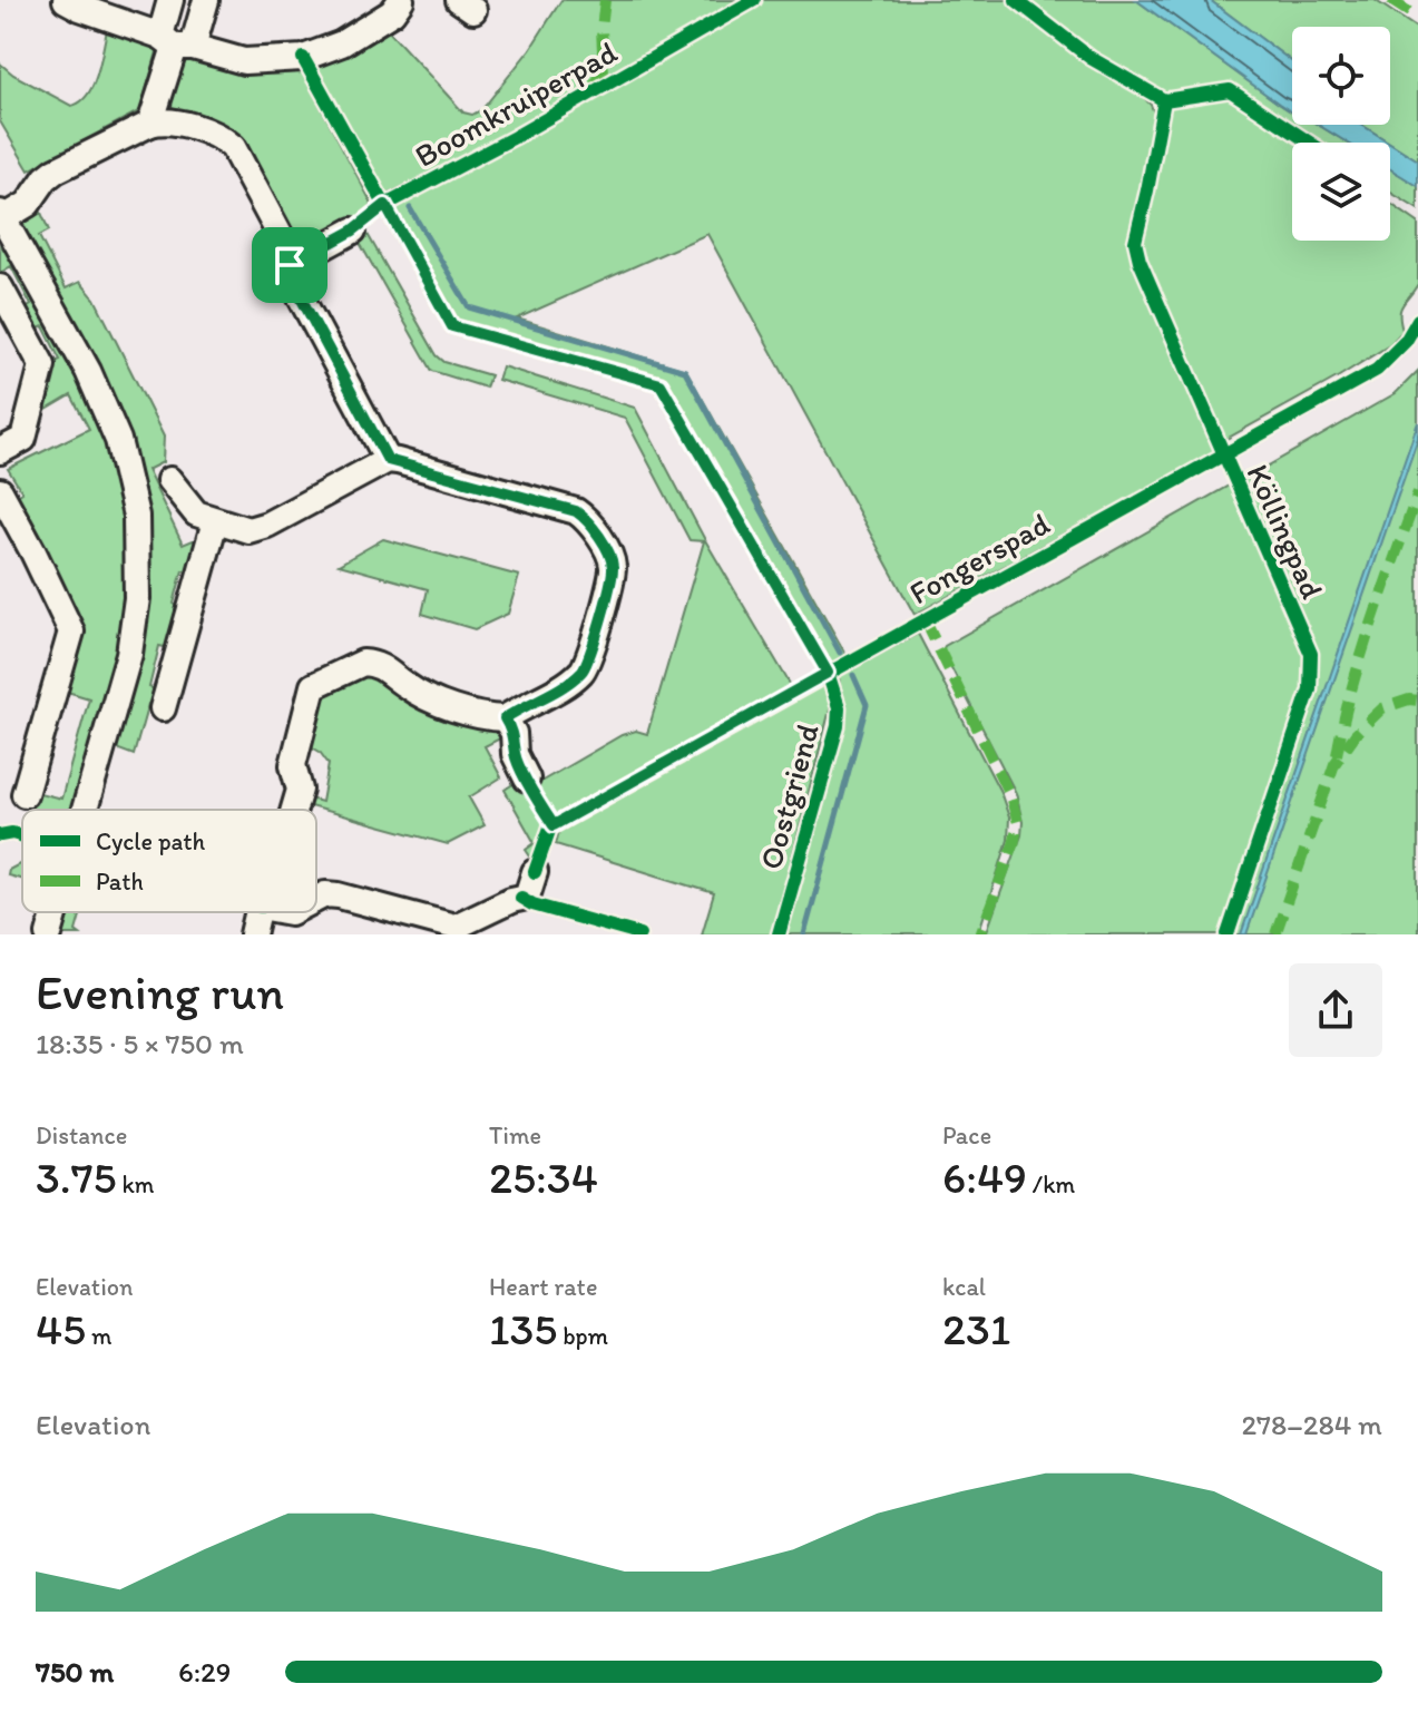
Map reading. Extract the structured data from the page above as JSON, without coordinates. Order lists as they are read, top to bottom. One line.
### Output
{"streets":{"cycle path":["Boomkruiperpad","Köllingpad","Fongerspad","Oostgriend"]},"legend":["Cycle path","Path"],"page":{"heading":["Evening run","18:35 · 5 × 750 m"],"stats":[["Distance","3.75 km"],["Time","25:34"],["Pace","6:49 /km"],["Elevation","45 m"],["Heart rate","135 bpm"],["kcal","231"]],"chart":["Elevation","278–284 m"],"list":[{"name":"750 m","note":"6:29"}]}}
